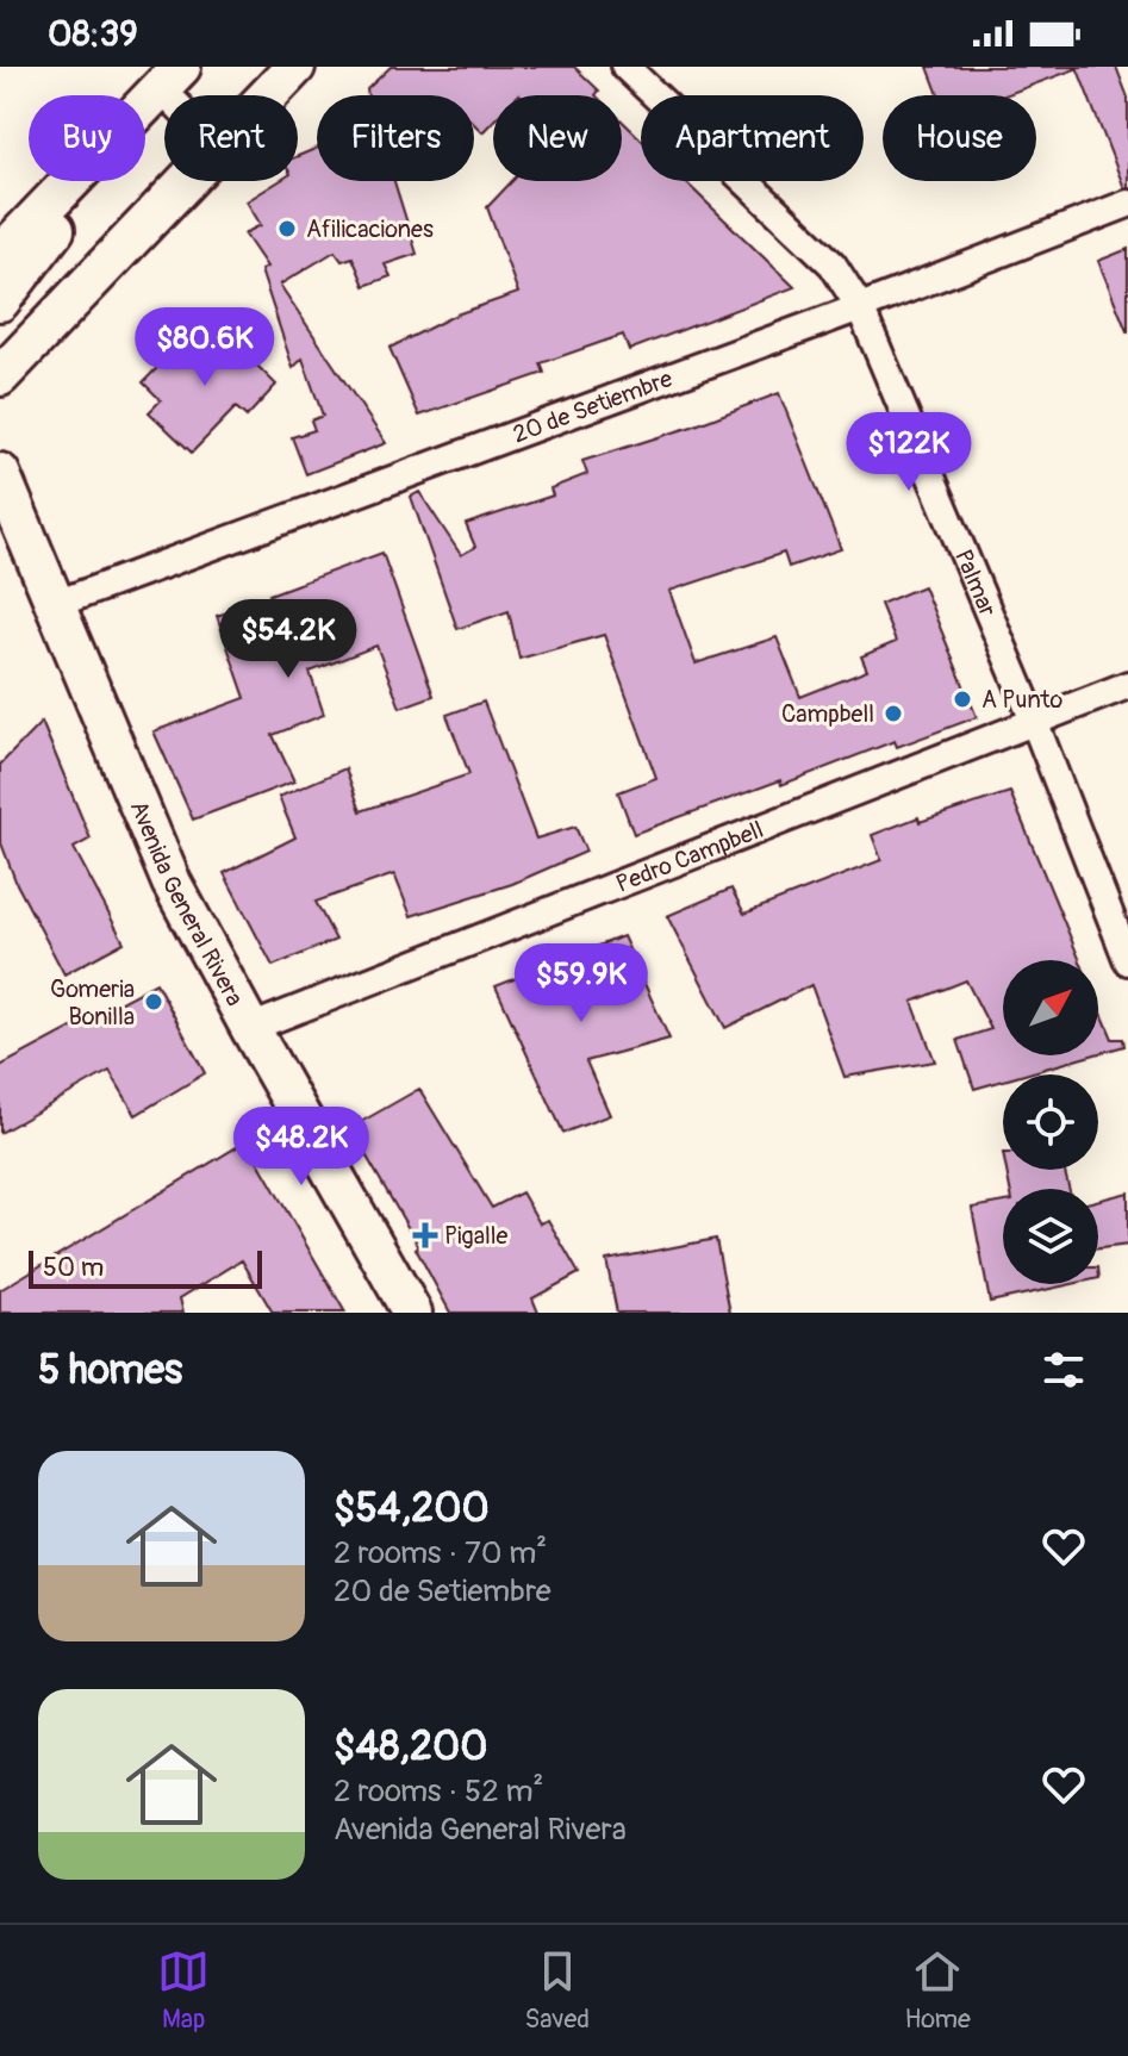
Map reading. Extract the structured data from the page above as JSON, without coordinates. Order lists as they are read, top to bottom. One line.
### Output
{"streets":{"main road":["Avenida General Rivera"],"street":["20 de Setiembre","Palmar","Pedro Campbell"]},"crossings":[["20 de Setiembre","Palmar"],["20 de Setiembre","Avenida General Rivera"],["Palmar","Pedro Campbell"],["Pedro Campbell","Avenida General Rivera"]],"places":{"other":["Afilicaciones","A Punto","Campbell","Gomeria Bonilla"],"health":["Pigalle"]},"scale_bar":"50 m","north":"top right","page":{"status":"08:39","chip":["Buy","Rent","Filters","New","Apartment","House"],"price":["$80.6K","$122K","$54.2K","$59.9K","$48.2K"],"scale":"50 m","heading":"5 homes","list":[{"name":"$54,200","note":"2 rooms · 70 m² · 20 de Setiembre"},{"name":"$48,200","note":"2 rooms · 52 m² · Avenida General Rivera"}],"tabs":["Map","Saved","Home"]}}
